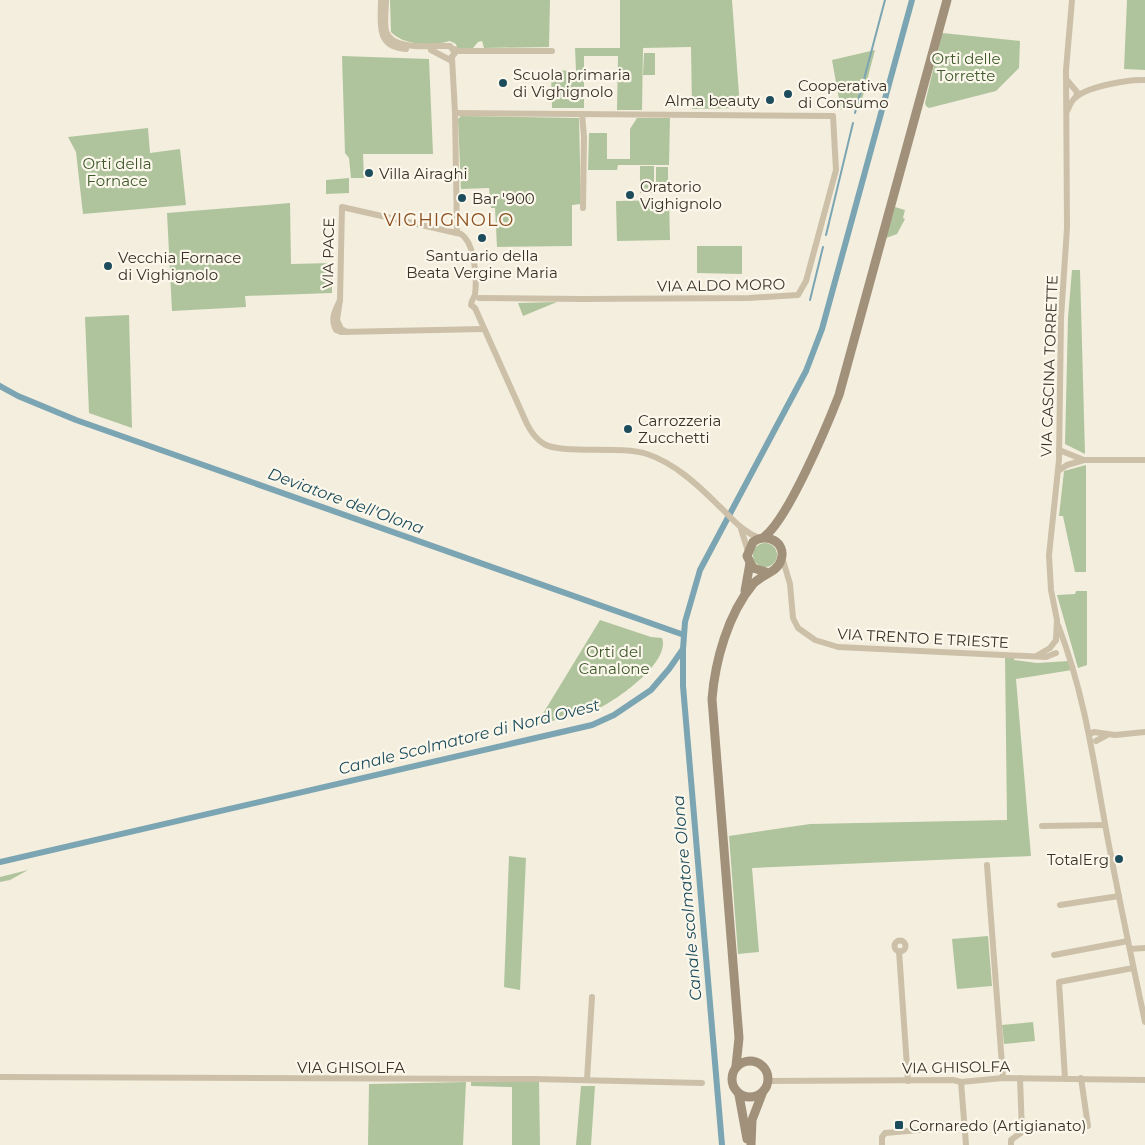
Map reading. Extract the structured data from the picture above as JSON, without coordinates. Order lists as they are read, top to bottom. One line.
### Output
{"streets":{"street":["VIA PACE","VIA ALDO MORO","VIA CASCINA TORRETTE","VIA TRENTO E TRIESTE","VIA GHISOLFA"]},"crossings":[["VIA CASCINA TORRETTE","VIA TRENTO E TRIESTE"]],"districts":["VIGHIGNOLO"],"water":["Deviatore dell'Olona","Canale Scolmatore di Nord Ovest","Canale scolmatore Olona"],"parks":["Orti delle Torrette","Orti della Fornace","Orti del Canalone"],"places":{"other":["Scuola primaria di Vighignolo","Cooperativa di Consumo","Alma beauty","Villa Airaghi","Oratorio Vighignolo","Bar '900","Santuario della Beata Vergine Maria","Vecchia Fornace di Vighignolo","Carrozzeria Zucchetti","TotalErg"],"transit":["Cornaredo (Artigianato)"]}}
